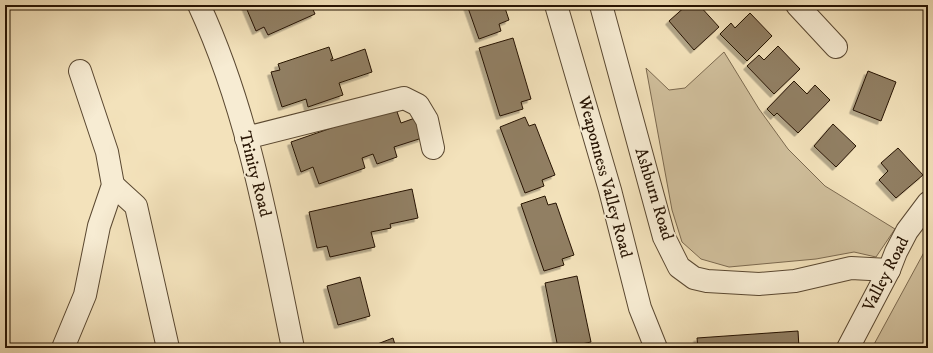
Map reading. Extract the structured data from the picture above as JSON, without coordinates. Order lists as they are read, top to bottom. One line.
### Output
{"streets":{"street":["Trinity Road","Weaponness Valley Road","Ashburn Road","Valley Road"]},"crossings":[["Ashburn Road","Valley Road"]]}
